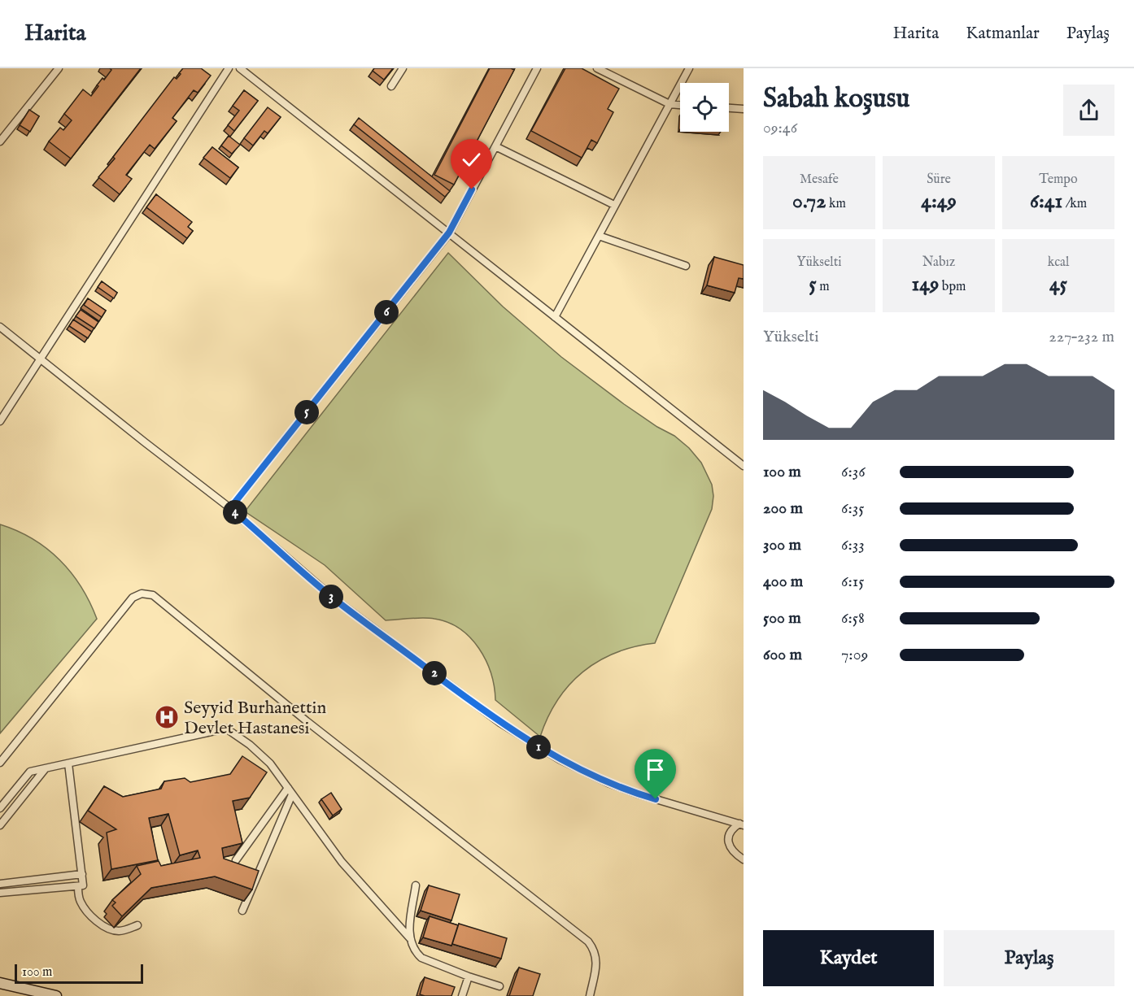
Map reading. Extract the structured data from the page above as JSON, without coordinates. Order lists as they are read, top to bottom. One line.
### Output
{"places":{"hospital":["Seyyid Burhanettin Devlet Hastanesi"]},"scale_bar":"100 m","page":{"header":"Harita","nav":["Harita","Katmanlar","Paylaş"],"heading":["Sabah koşusu","09:46"],"stats":[["Mesafe","0.72 km"],["Süre","4:49"],["Tempo","6:41 /km"],["Yükselti","5 m"],["Nabız","149 bpm"],["kcal","45"]],"pins":["6","5","4","3","2","1"],"chart":["Yükselti","227–232 m"],"list":[{"name":"100 m","note":"6:36"},{"name":"200 m","note":"6:35"},{"name":"300 m","note":"6:33"},{"name":"400 m","note":"6:15"},{"name":"500 m","note":"6:58"},{"name":"600 m","note":"7:09"}],"buttons":["Kaydet","Paylaş"],"scale":"100 m"}}
